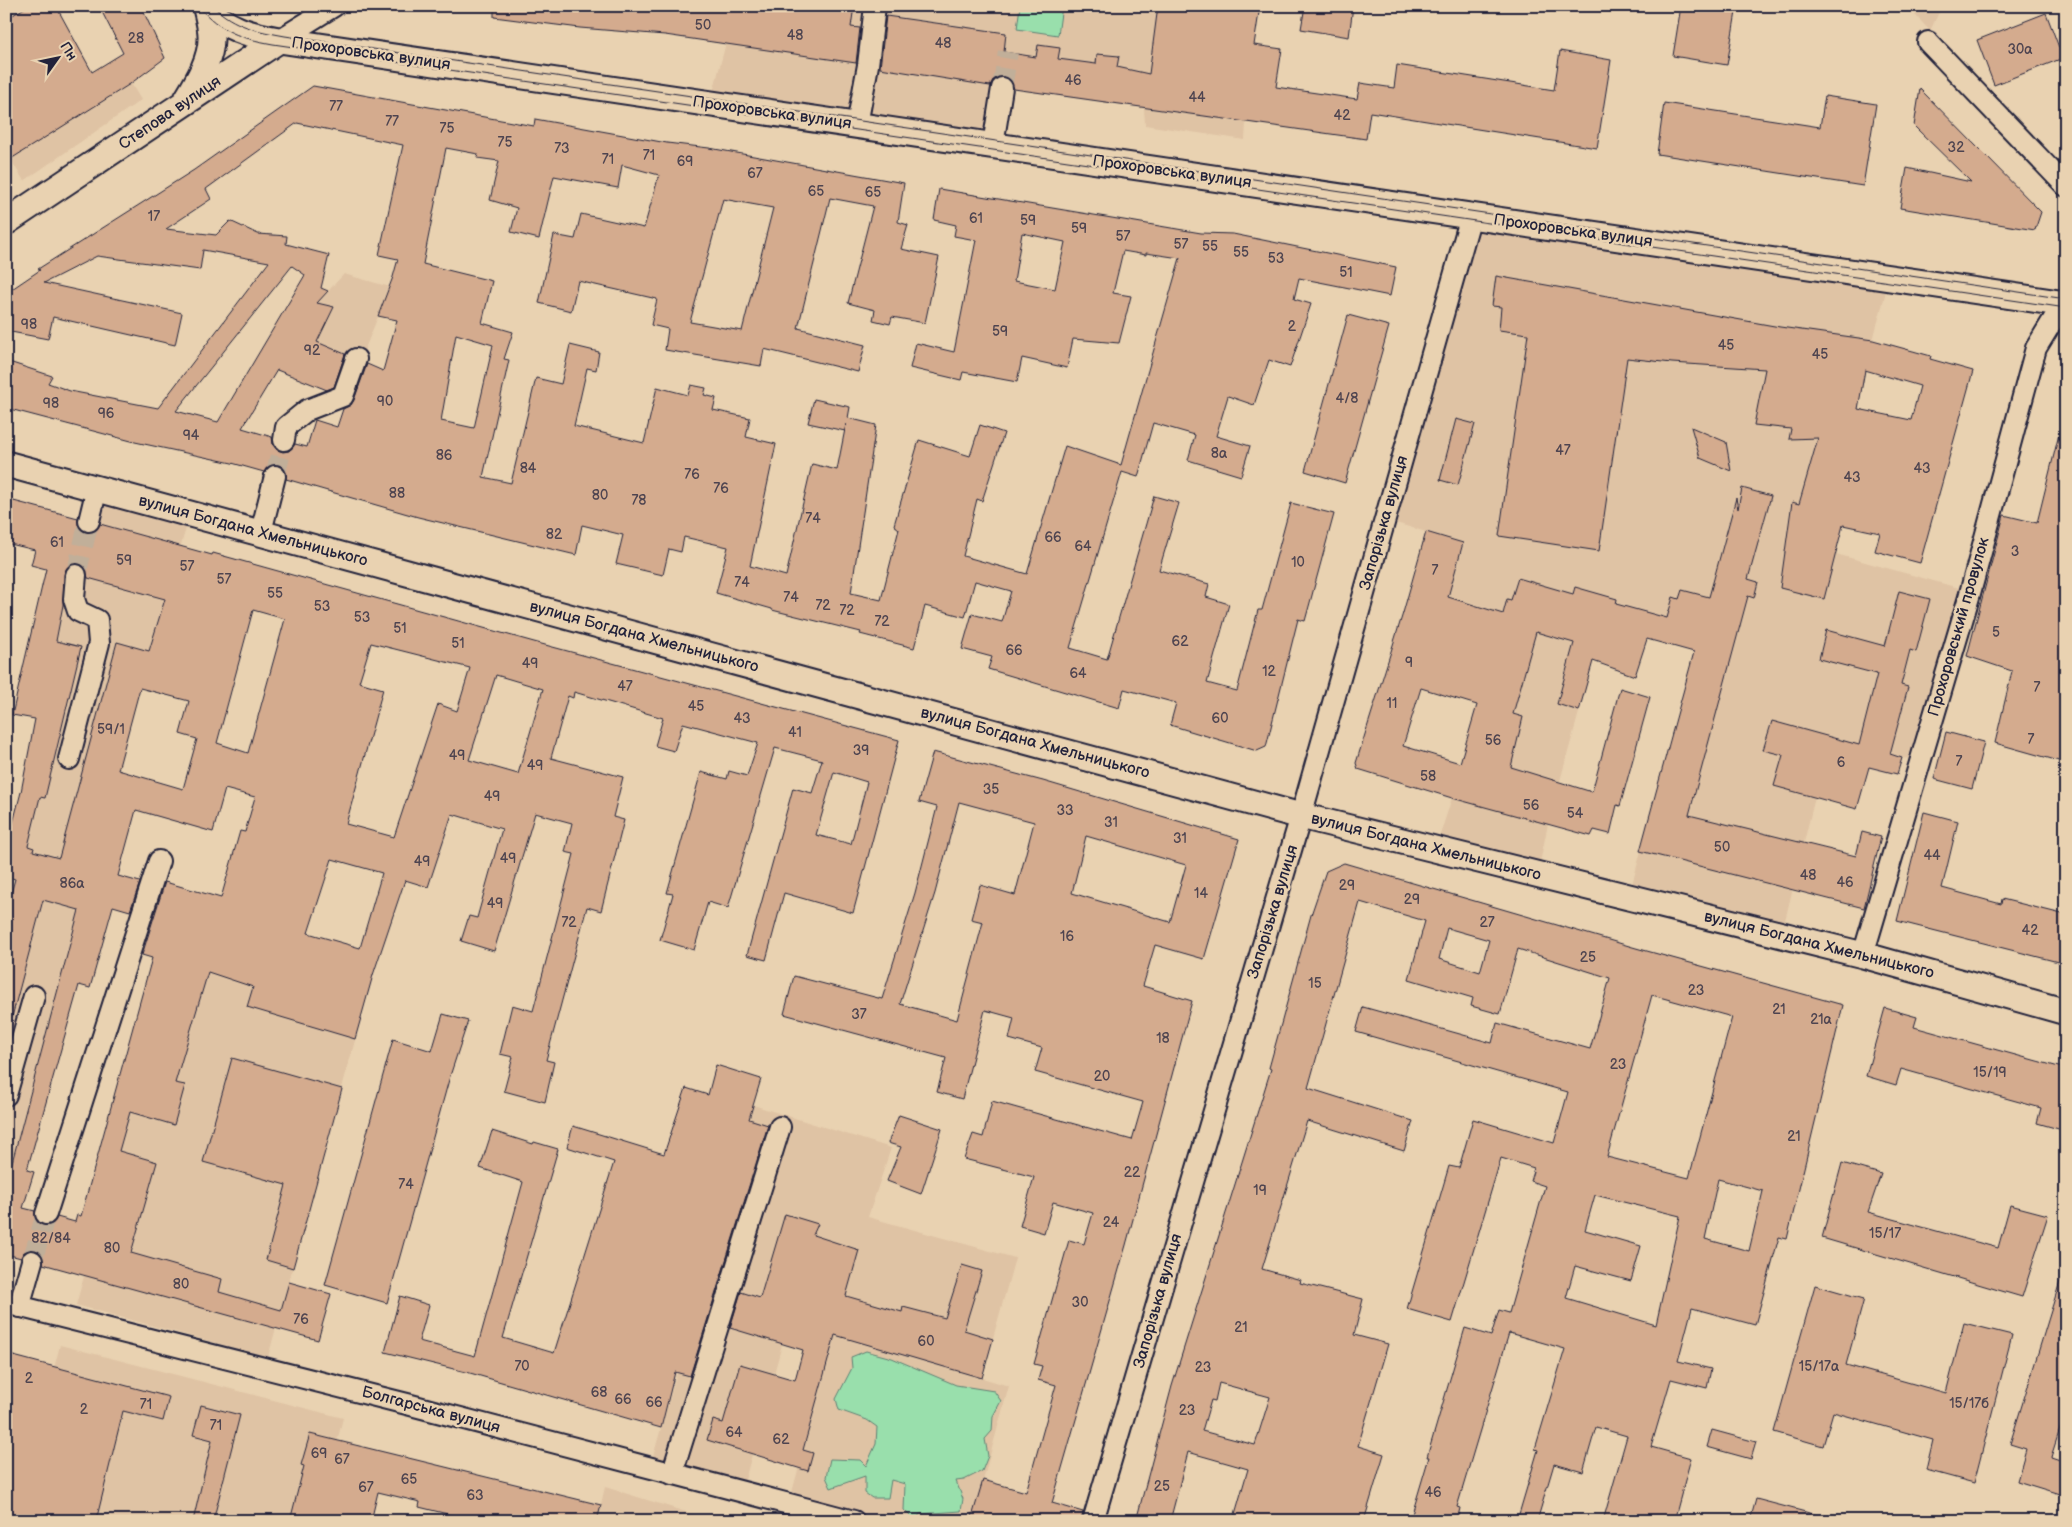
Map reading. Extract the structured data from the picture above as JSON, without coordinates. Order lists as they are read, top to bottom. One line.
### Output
{"streets":{"main road":["Прохоровська вулиця","Степова вулиця","вулиця Богдана Хмельницького"],"street":["Запорізька вулиця","Прохоровський провулок","Болгарська вулиця"]},"crossings":[["Прохоровська вулиця","Степова вулиця"],["Прохоровська вулиця","Запорізька вулиця"],["Прохоровська вулиця","Прохоровський провулок"],["Запорізька вулиця","вулиця Богдана Хмельницького"],["вулиця Богдана Хмельницького","Прохоровський провулок"]],"house_numbers":["50","48","28","48","30а","46","44","77","42","77","75","75","32","73","71","71","69","67","65","65","17","61","59","59","57","57","55","55","53","51","98","2","59","45","92","45","4/8","90","98","96","94","47","8а","86","84","43","76","43","76","88","80","78","74","82","66","61","64","3","59","10","57","7","57","74","55","74","72","53","72","53","72","51","5","62","51","66","9","49","12","64","47","7","11","45","43","60","59/1","41","7","56","39","49","7","6","49","58","35","49","56","33","54","31","31","50","44","49","49","48","46","86а","29","14","29","49","72","27","42","16","25","15","23","21","37","21а","18","23","15/19","20","21","22","74","19","24","15/17","82/84","80","80","30","76","21","60","70","15/17а","23","2","68","66","66","15/17б","71","2","23","71","64","62","69","67","65","25","67","46","63"],"north":"top right"}
